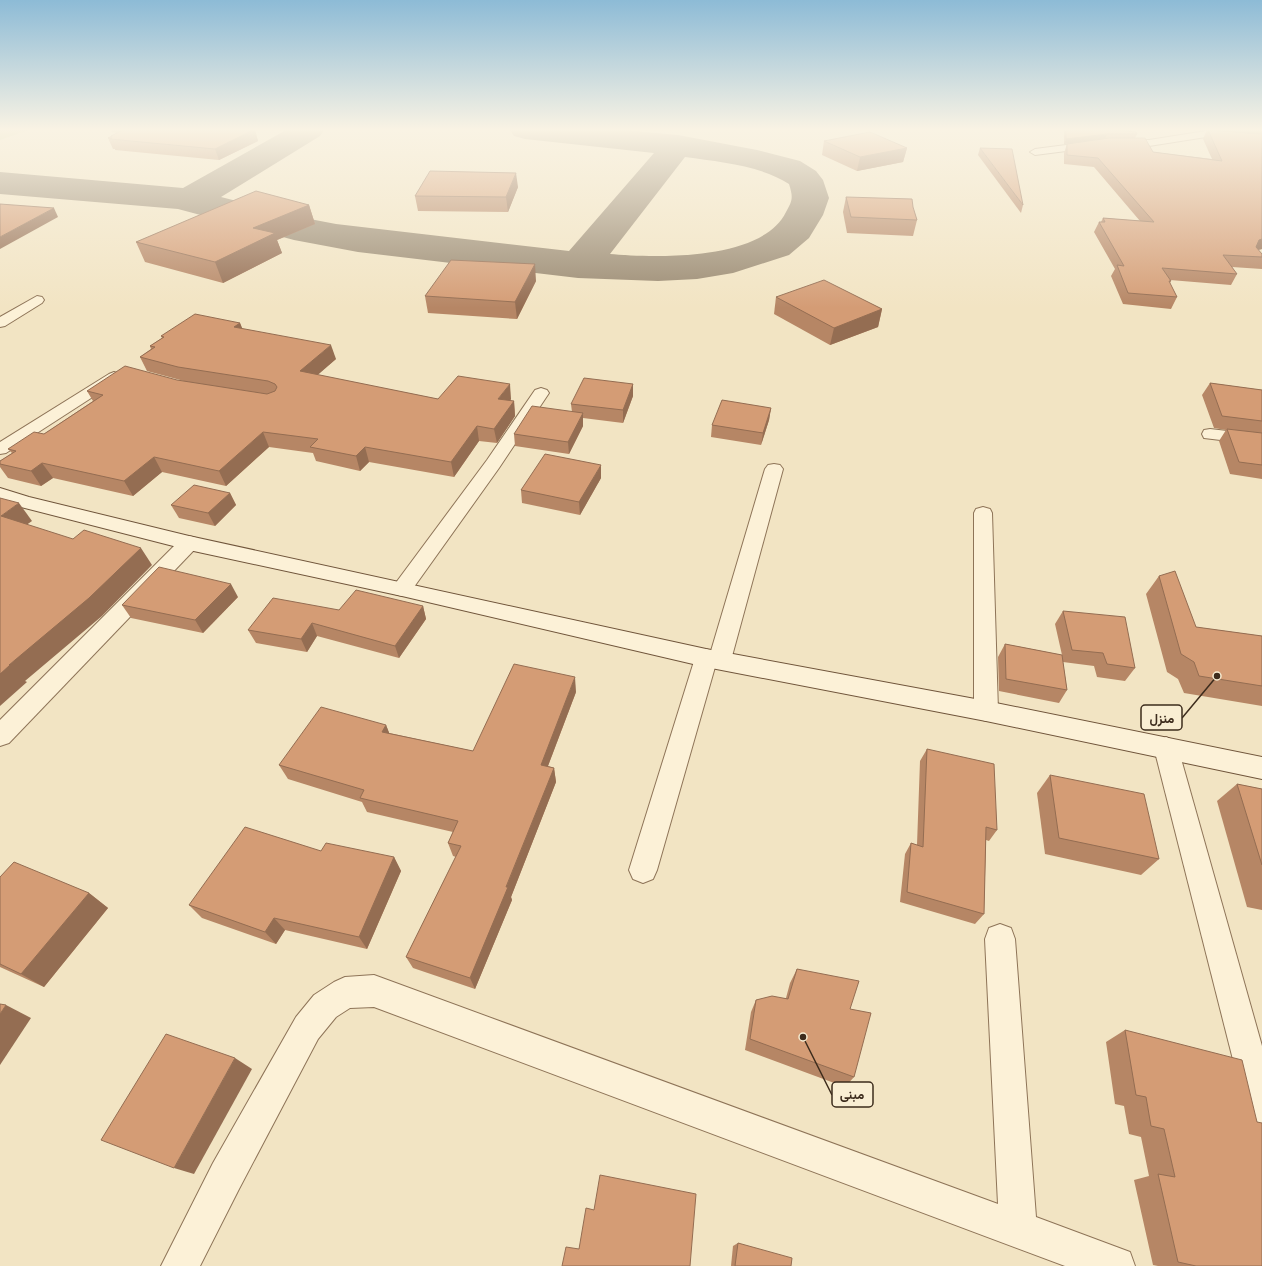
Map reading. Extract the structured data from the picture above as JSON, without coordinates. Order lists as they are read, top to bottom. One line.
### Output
{"places":["منزل","مبنى"]}
